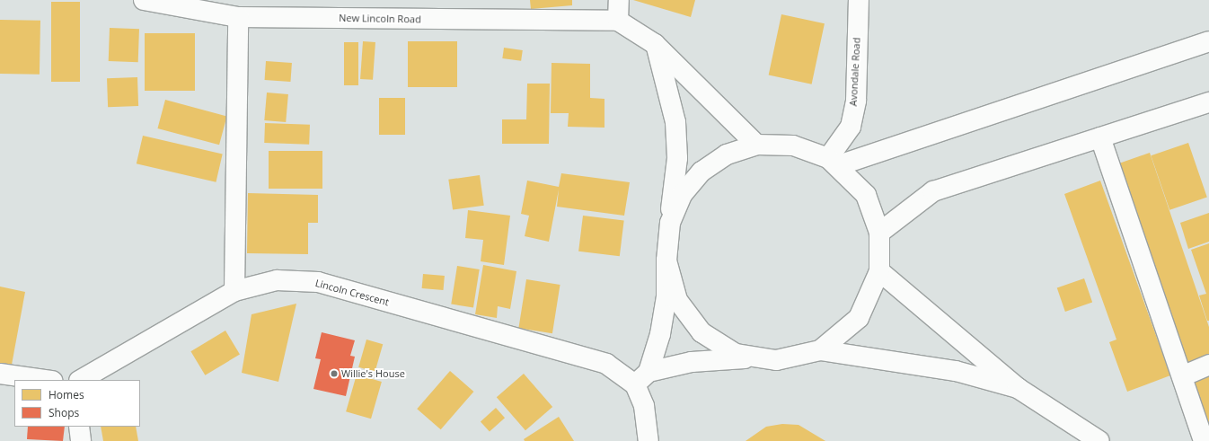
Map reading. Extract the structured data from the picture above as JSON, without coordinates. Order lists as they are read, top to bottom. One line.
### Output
{"streets":{"street":["New Lincoln Road","Avondale Road","Lincoln Crescent"]},"places":["Willie's House"],"legend":["Homes","Shops"]}
